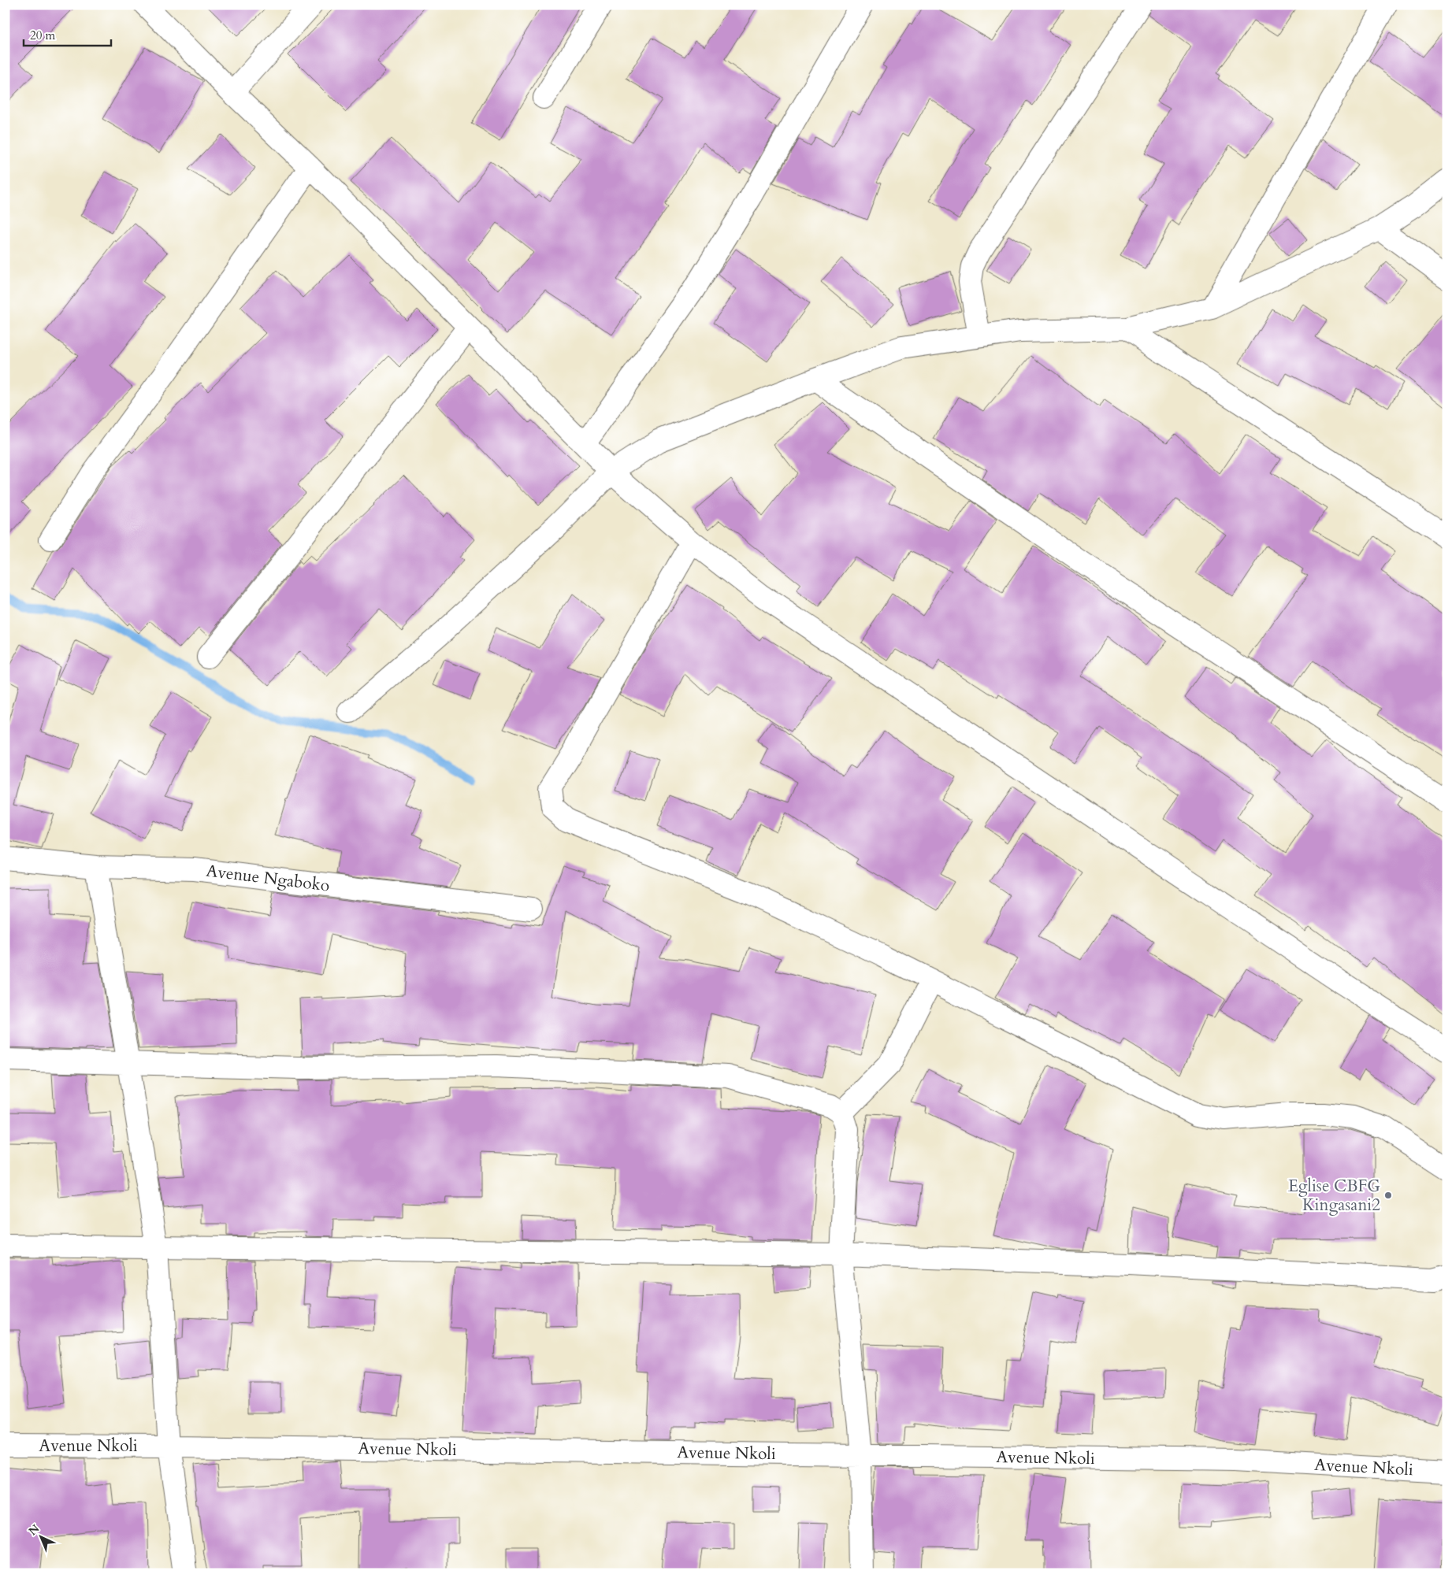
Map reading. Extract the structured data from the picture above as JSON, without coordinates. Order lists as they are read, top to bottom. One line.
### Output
{"streets":{"street":["Avenue Ngaboko","Avenue Nkoli"]},"places":["Eglise CBFG Kingasani2"],"scale_bar":"20 m","north":"top left"}
